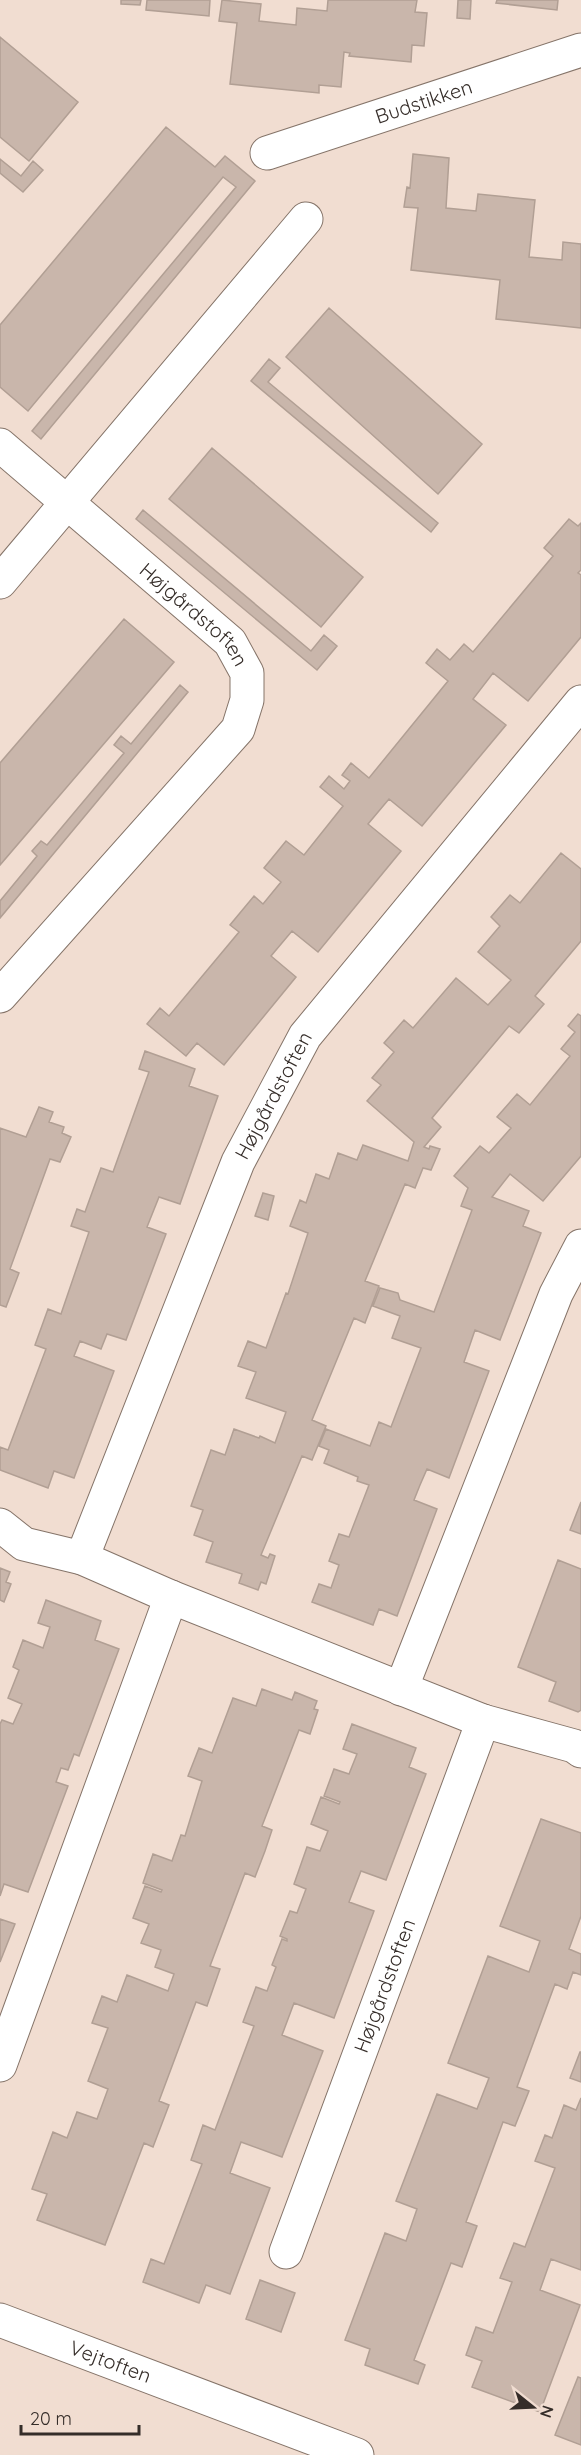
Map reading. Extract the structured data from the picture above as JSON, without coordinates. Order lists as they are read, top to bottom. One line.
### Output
{"streets":{"street":["Budstikken","Højgårdstoften","Vejtoften"]},"scale_bar":"20 m","north":"right"}
